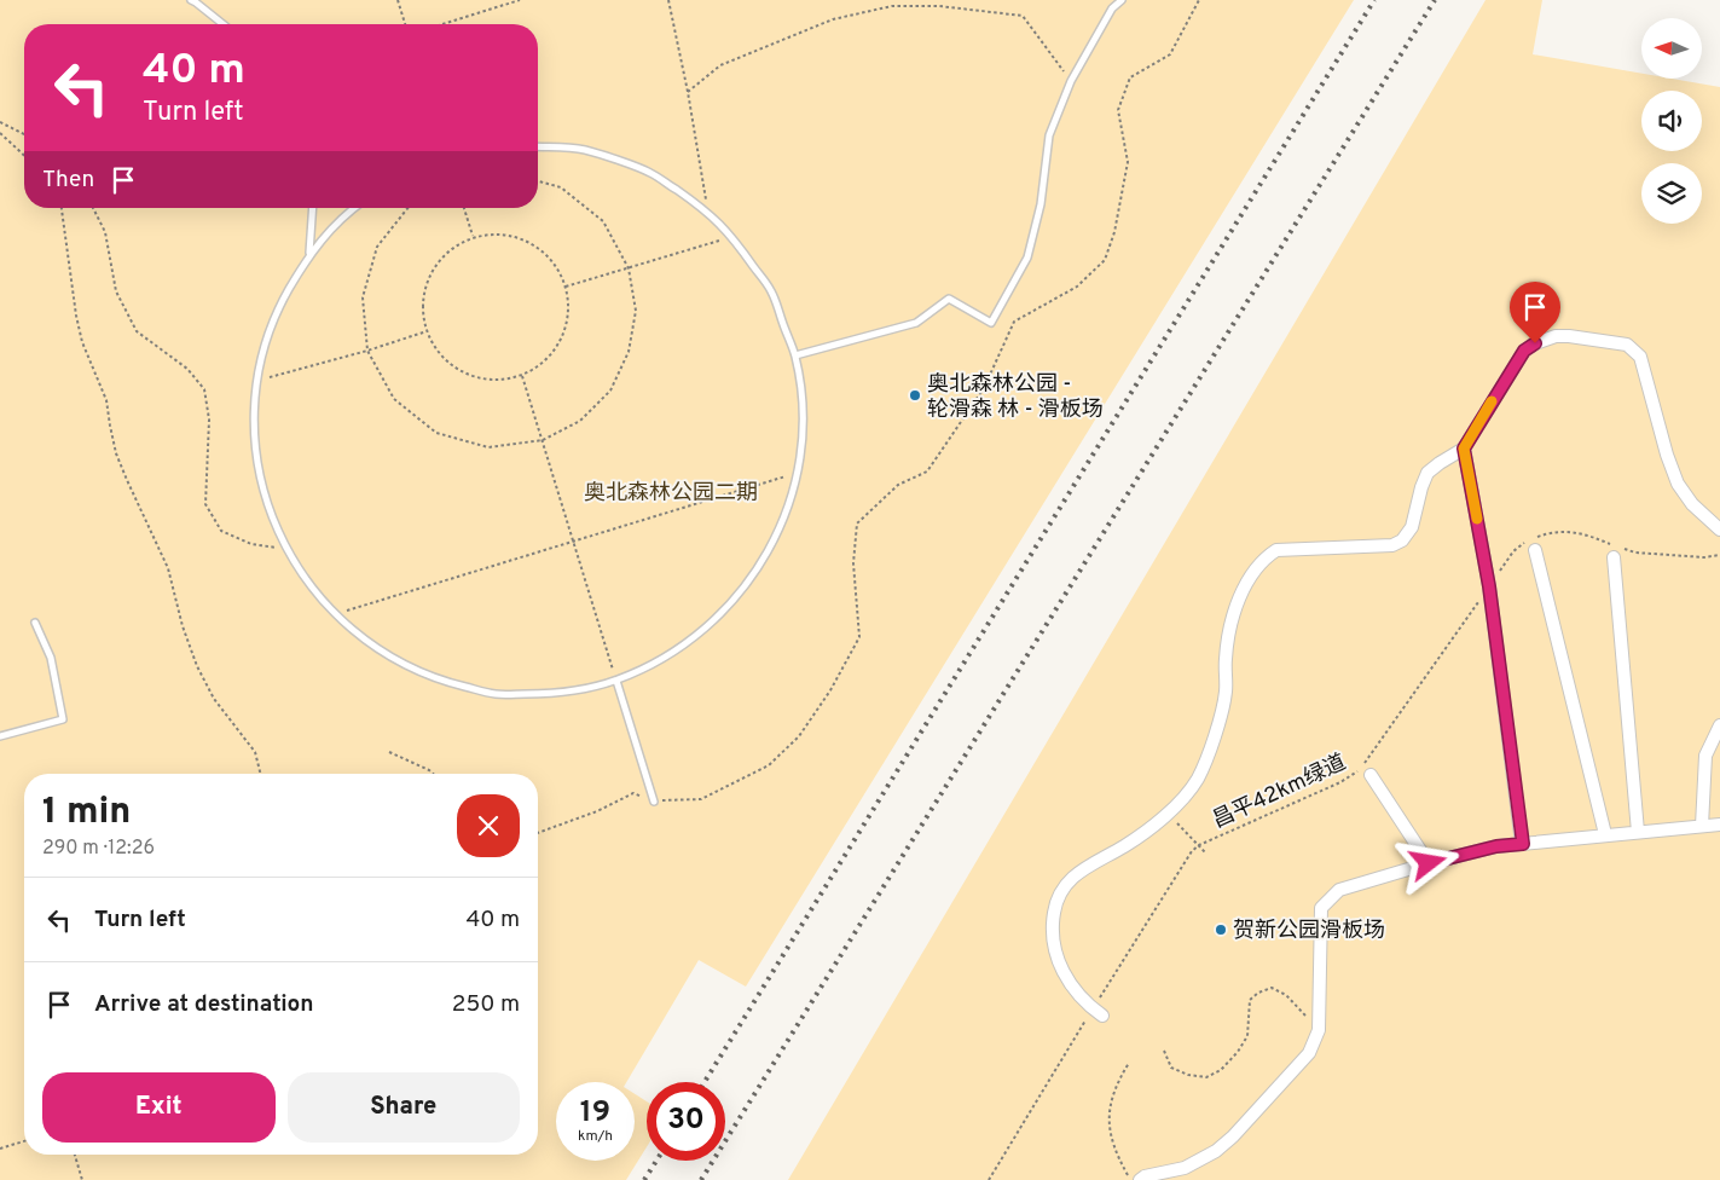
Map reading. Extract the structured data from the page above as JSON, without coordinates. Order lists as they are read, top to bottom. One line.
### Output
{"streets":{"path":["昌平42km绿道"]},"parks":["奥北森林公园二期"],"places":["奥北森林公园 - 轮滑森 林 - 滑板场","贺新公园滑板场"],"north":"left","page":{"turn":["40 m","Turn left"],"then":"Then","heading":["1 min","290 m · 12:26"],"list":[{"name":"Turn left","value":"40 m"},{"name":"Arrive at destination","value":"250 m"}],"buttons":["Exit","Share"],"speed":"19 km/h","limit":"30"}}
